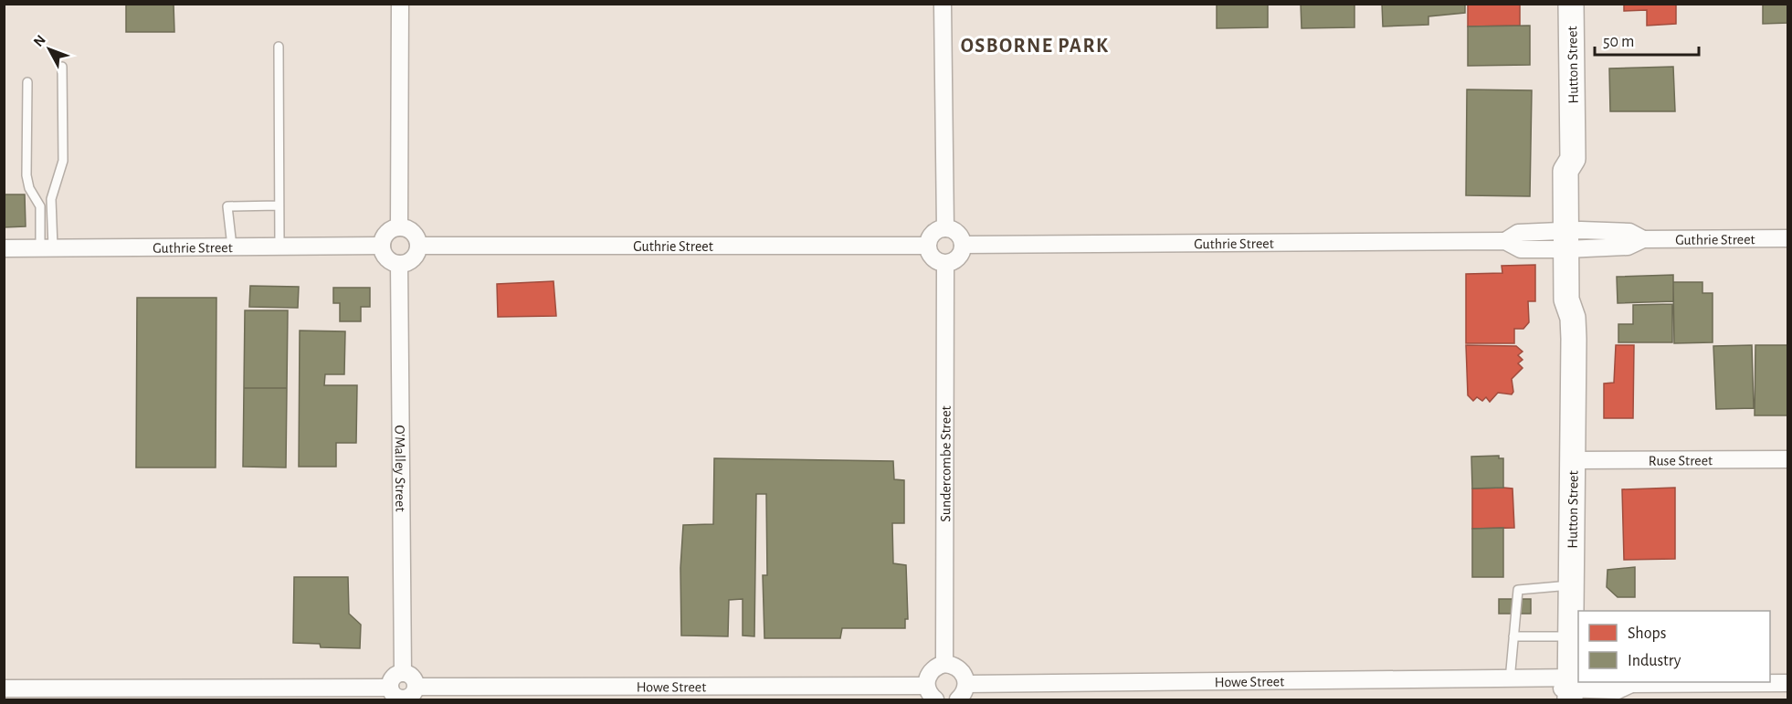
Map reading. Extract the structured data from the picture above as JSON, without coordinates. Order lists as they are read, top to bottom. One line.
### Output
{"streets":{"main road":["Hutton Street"],"street":["Guthrie Street","Ruse Street","Sundercombe Street","O'Malley Street","Howe Street"]},"crossings":[["Hutton Street","Guthrie Street"],["Hutton Street","Ruse Street"],["Hutton Street","Howe Street"],["Guthrie Street","Sundercombe Street"],["Guthrie Street","O'Malley Street"],["O'Malley Street","Howe Street"]],"districts":["OSBORNE PARK"],"legend":["Shops","Industry"],"scale_bar":"50 m","north":"top left"}
